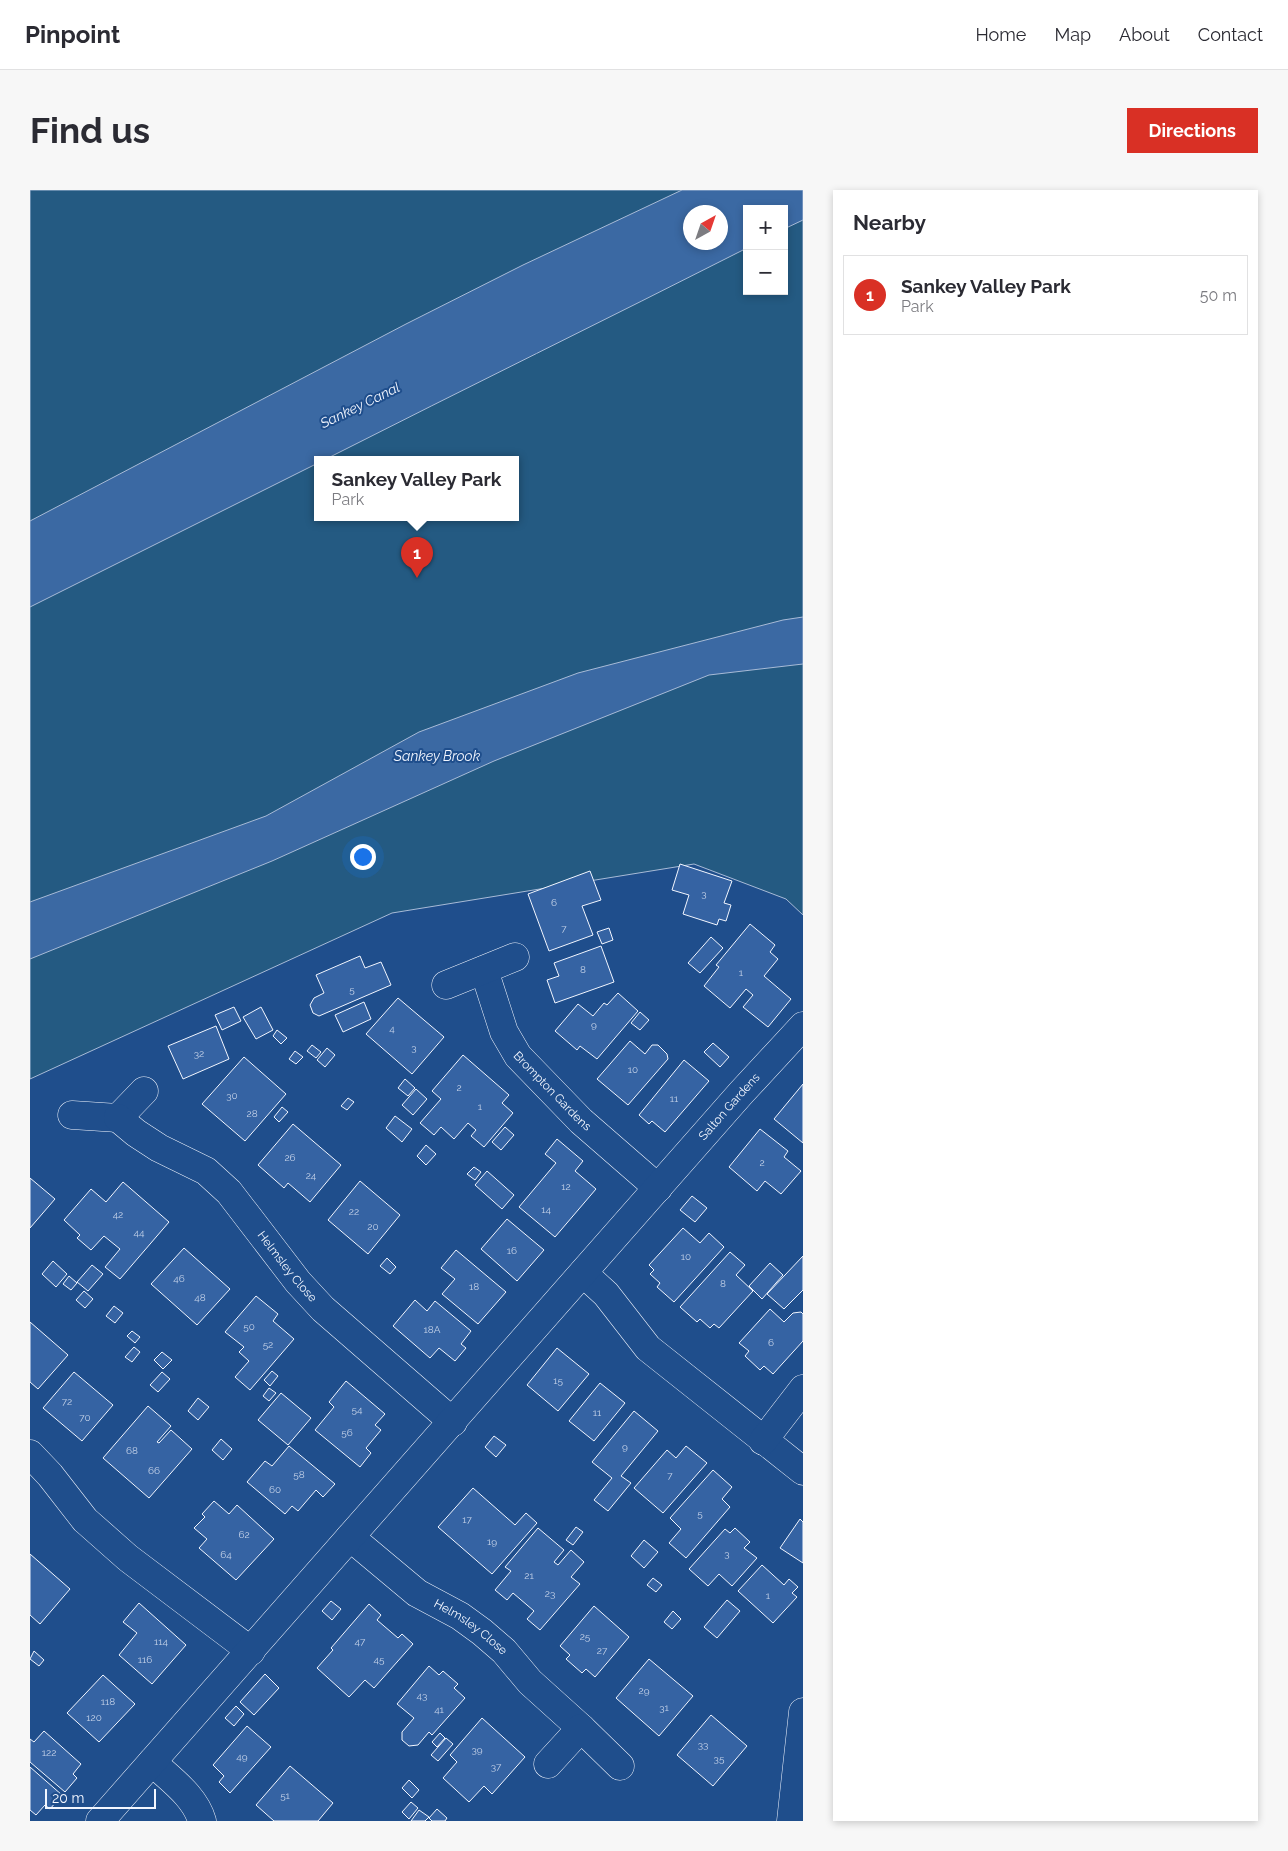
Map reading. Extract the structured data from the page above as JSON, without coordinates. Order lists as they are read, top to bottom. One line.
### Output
{"streets":{"street":["Brompton Gardens","Salton Gardens","Helmsley Close"]},"crossings":[["Brompton Gardens","Salton Gardens"]],"water":["Sankey Canal","Sankey Brook"],"house_numbers":["3","6","7","8","1","5","9","4","3","32","10","2","30","11","1","28","26","2","24","12","14","22","42","20","44","16","10","46","8","18","48","50","18A","6","52","15","72","54","11","70","56","9","68","66","58","7","60","5","17","62","19","3","64","21","23","1","25","114","47","27","116","45","29","43","118","31","41","120","33","39","122","49","35","37","51"],"scale_bar":"20 m","north":"top right","page":{"header":"Pinpoint","nav":["Home","Map","About","Contact"],"buttons":"Directions","title":"Find us","heading":"Nearby","map_buttons":["+","−"],"list":[{"mark":"1","name":"Sankey Valley Park","note":"Park","value":"50 m"}],"popup":["Sankey Valley Park","Park"],"pins":"1","scale":"20 m"}}
